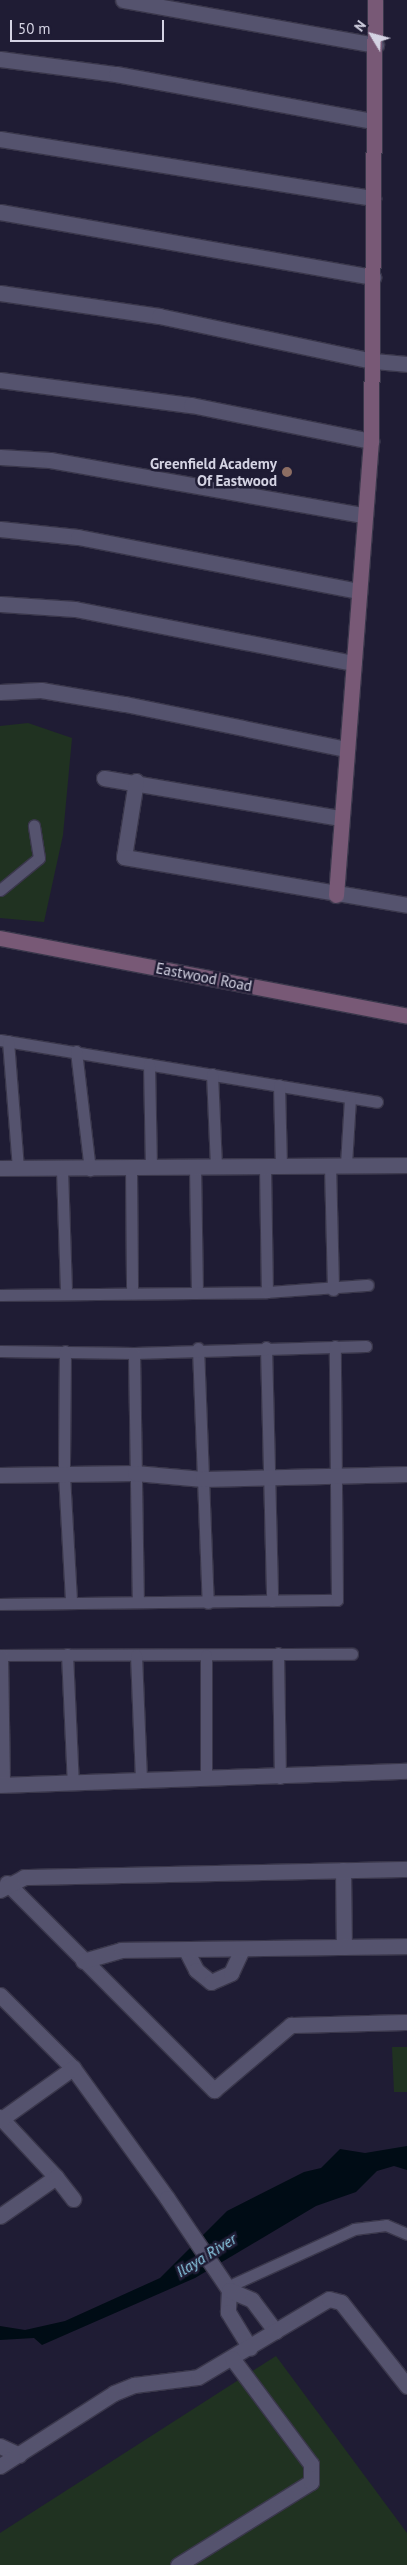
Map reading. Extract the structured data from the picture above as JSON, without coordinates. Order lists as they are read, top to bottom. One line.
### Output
{"streets":{"street":["Eastwood Road"]},"water":["Ilaya River"],"places":["Greenfield Academy Of Eastwood"],"scale_bar":"50 m","north":"top left"}
